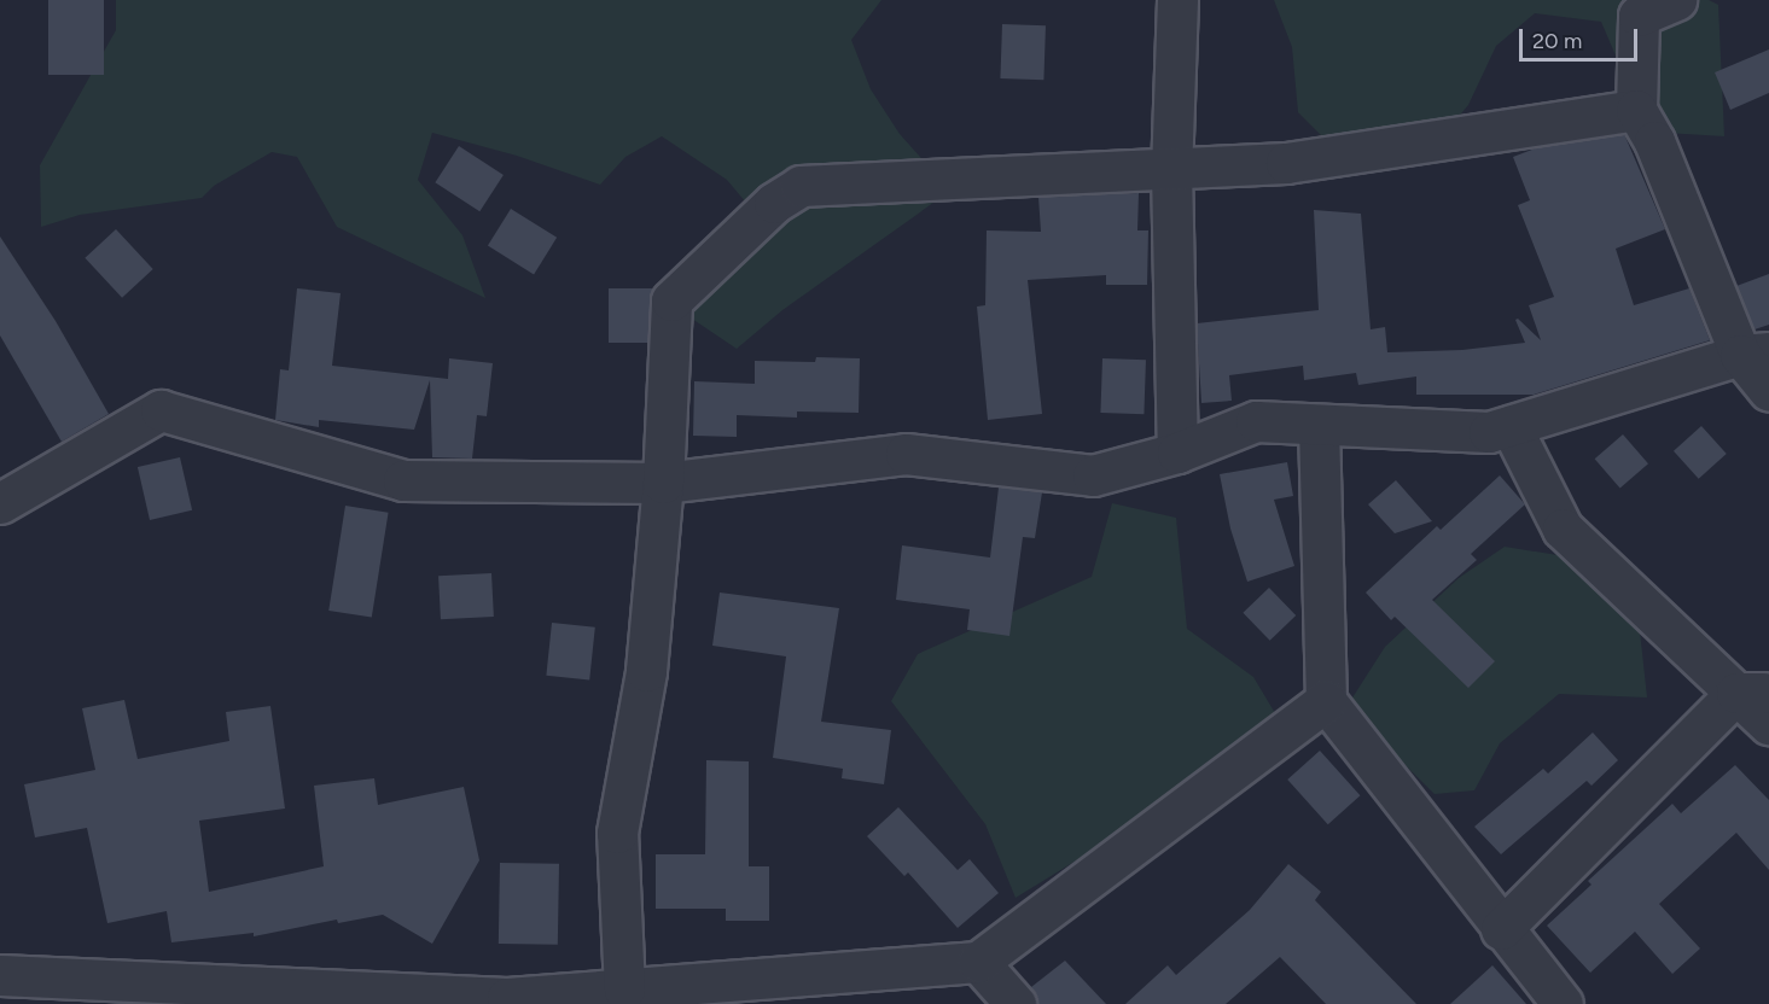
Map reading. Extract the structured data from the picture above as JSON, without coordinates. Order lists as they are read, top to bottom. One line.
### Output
{"scale_bar":"20 m"}
